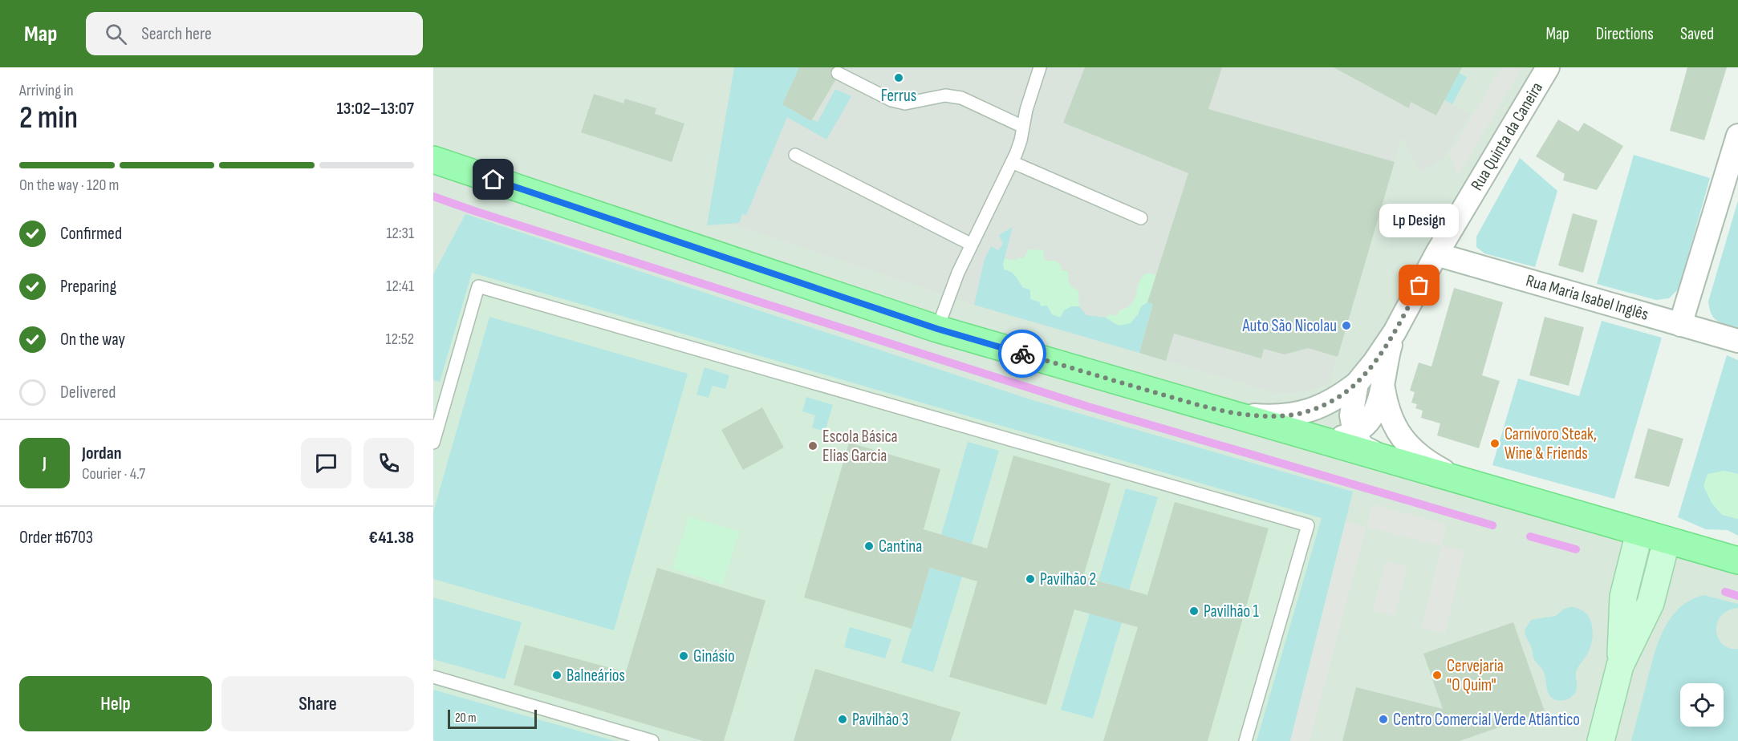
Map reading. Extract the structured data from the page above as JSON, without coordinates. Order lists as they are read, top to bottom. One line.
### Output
{"streets":{"street":["Rua Quinta da Caneira","Rua Maria Isabel Inglês"]},"crossings":[["Rua Quinta da Caneira","Rua Maria Isabel Inglês"]],"places":["Ferrus","Lp Design","Auto São Nicolau","Carnívoro Steak, Wine & Friends","Escola Básica Elias Garcia","Cantina","Pavilhão 2","Pavilhão 1","Ginásio","Balneários","Cervejaria \"O Quim\"","Pavilhão 3","Centro Comercial Verde Atlântico"],"scale_bar":"20 m","page":{"header":"Map","search":"Search here","nav":["Map","Directions","Saved"],"heading":["2 min","Arriving in","13:02–13:07"],"panel":["Jordan","Courier · 4.7","Order #6703","€41.38"],"bar":"On the way · 120 m","bubble":"Lp Design","list":[["Confirmed","12:31"],["Preparing","12:41"],["On the way","12:52"],"Delivered"],"round":"J","buttons":["Help","Share"],"scale":"20 m"}}
